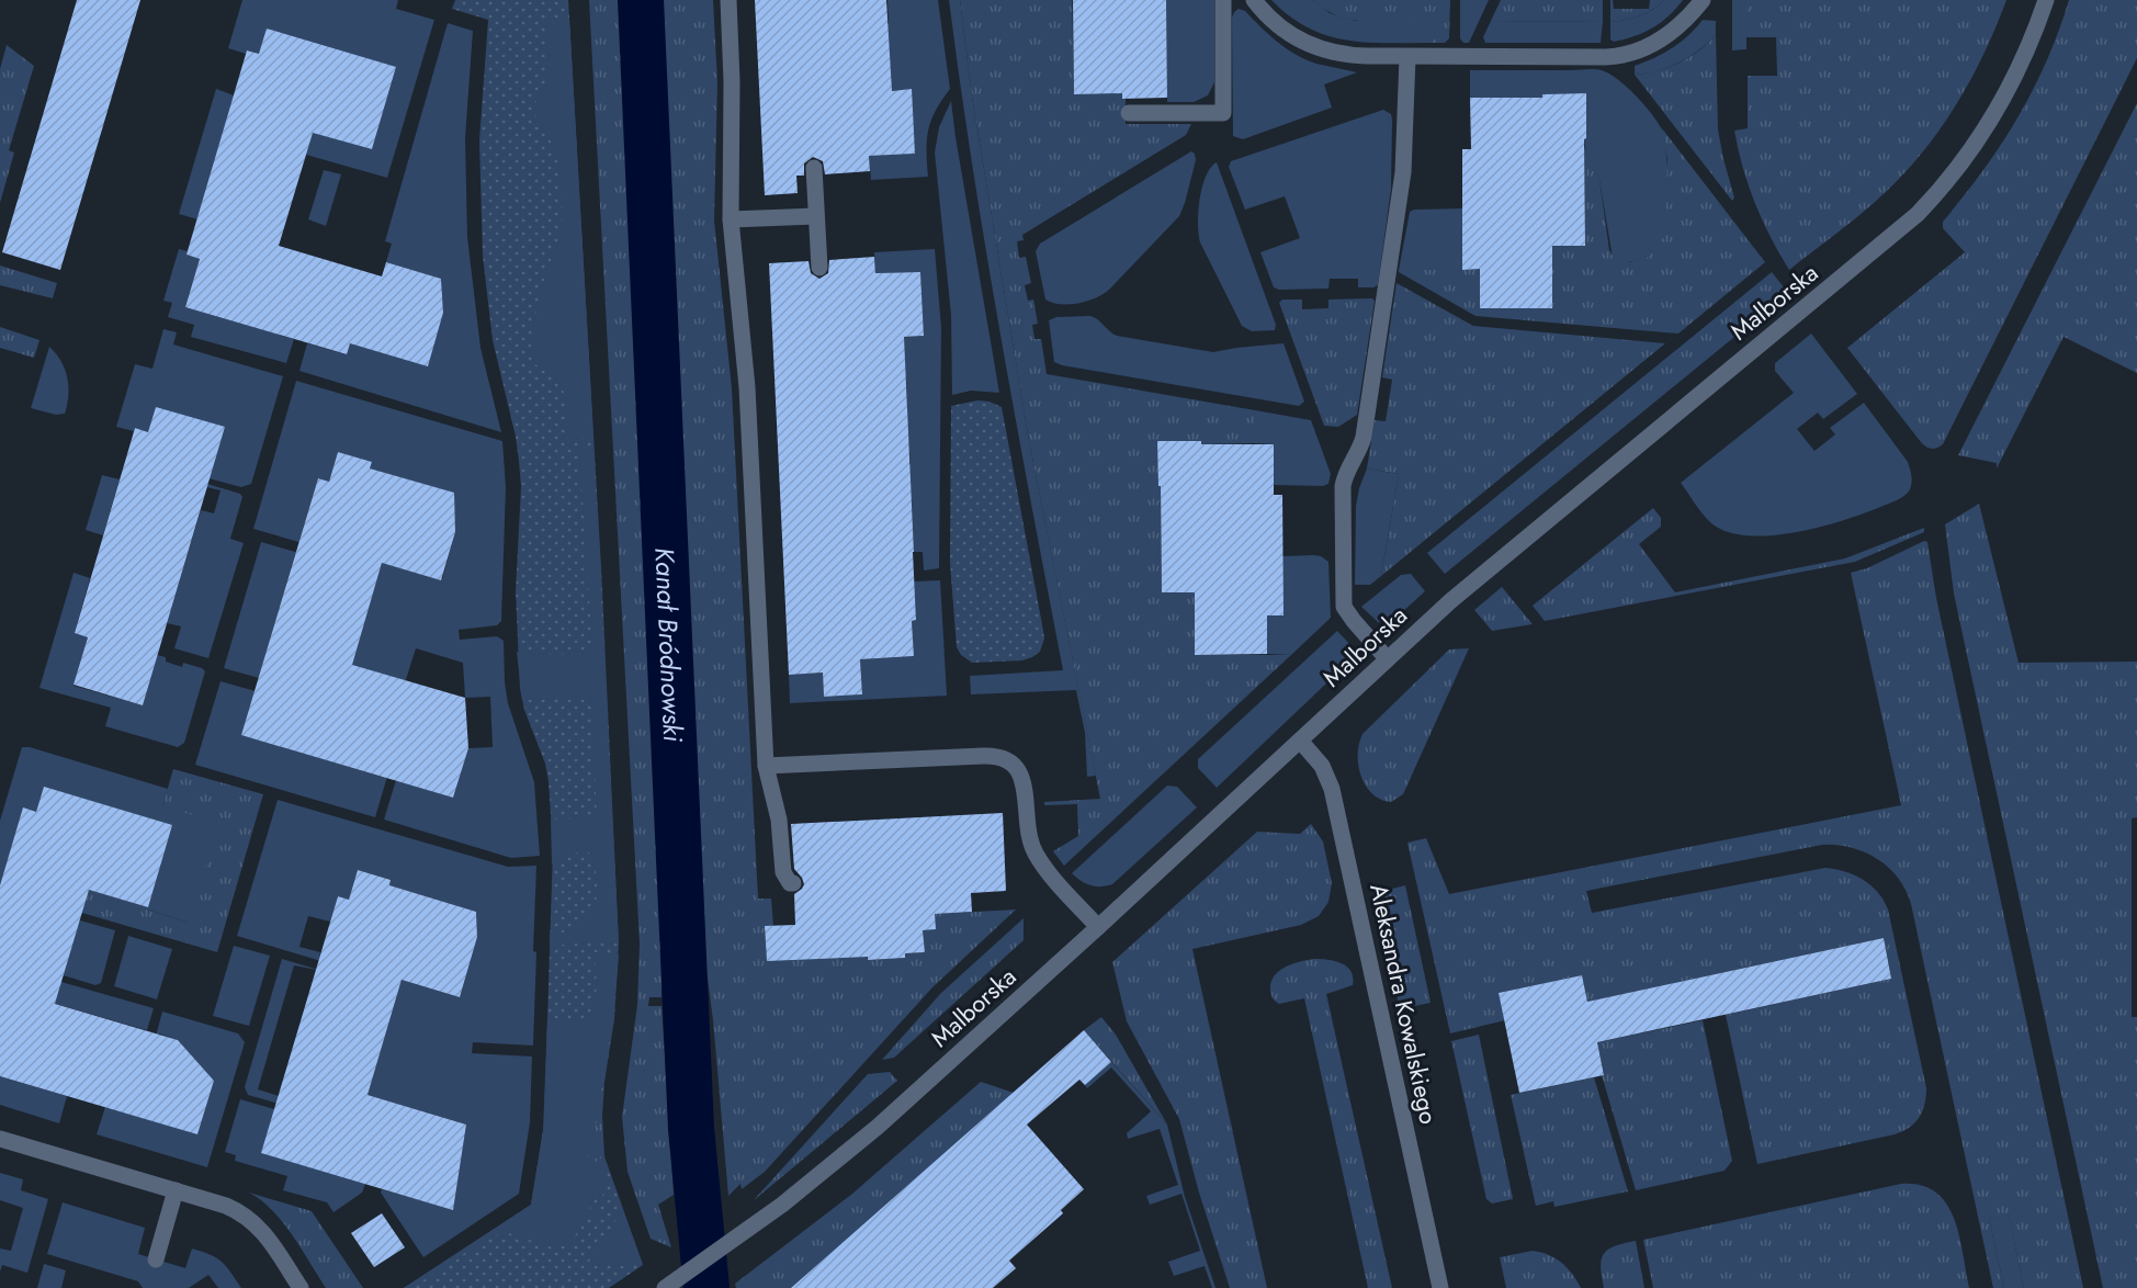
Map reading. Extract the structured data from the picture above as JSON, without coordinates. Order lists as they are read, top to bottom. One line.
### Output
{"streets":{"street":["Malborska","Aleksandra Kowalskiego"]},"crossings":[["Malborska","Aleksandra Kowalskiego"]],"water":["Kanał Bródnowski"]}
